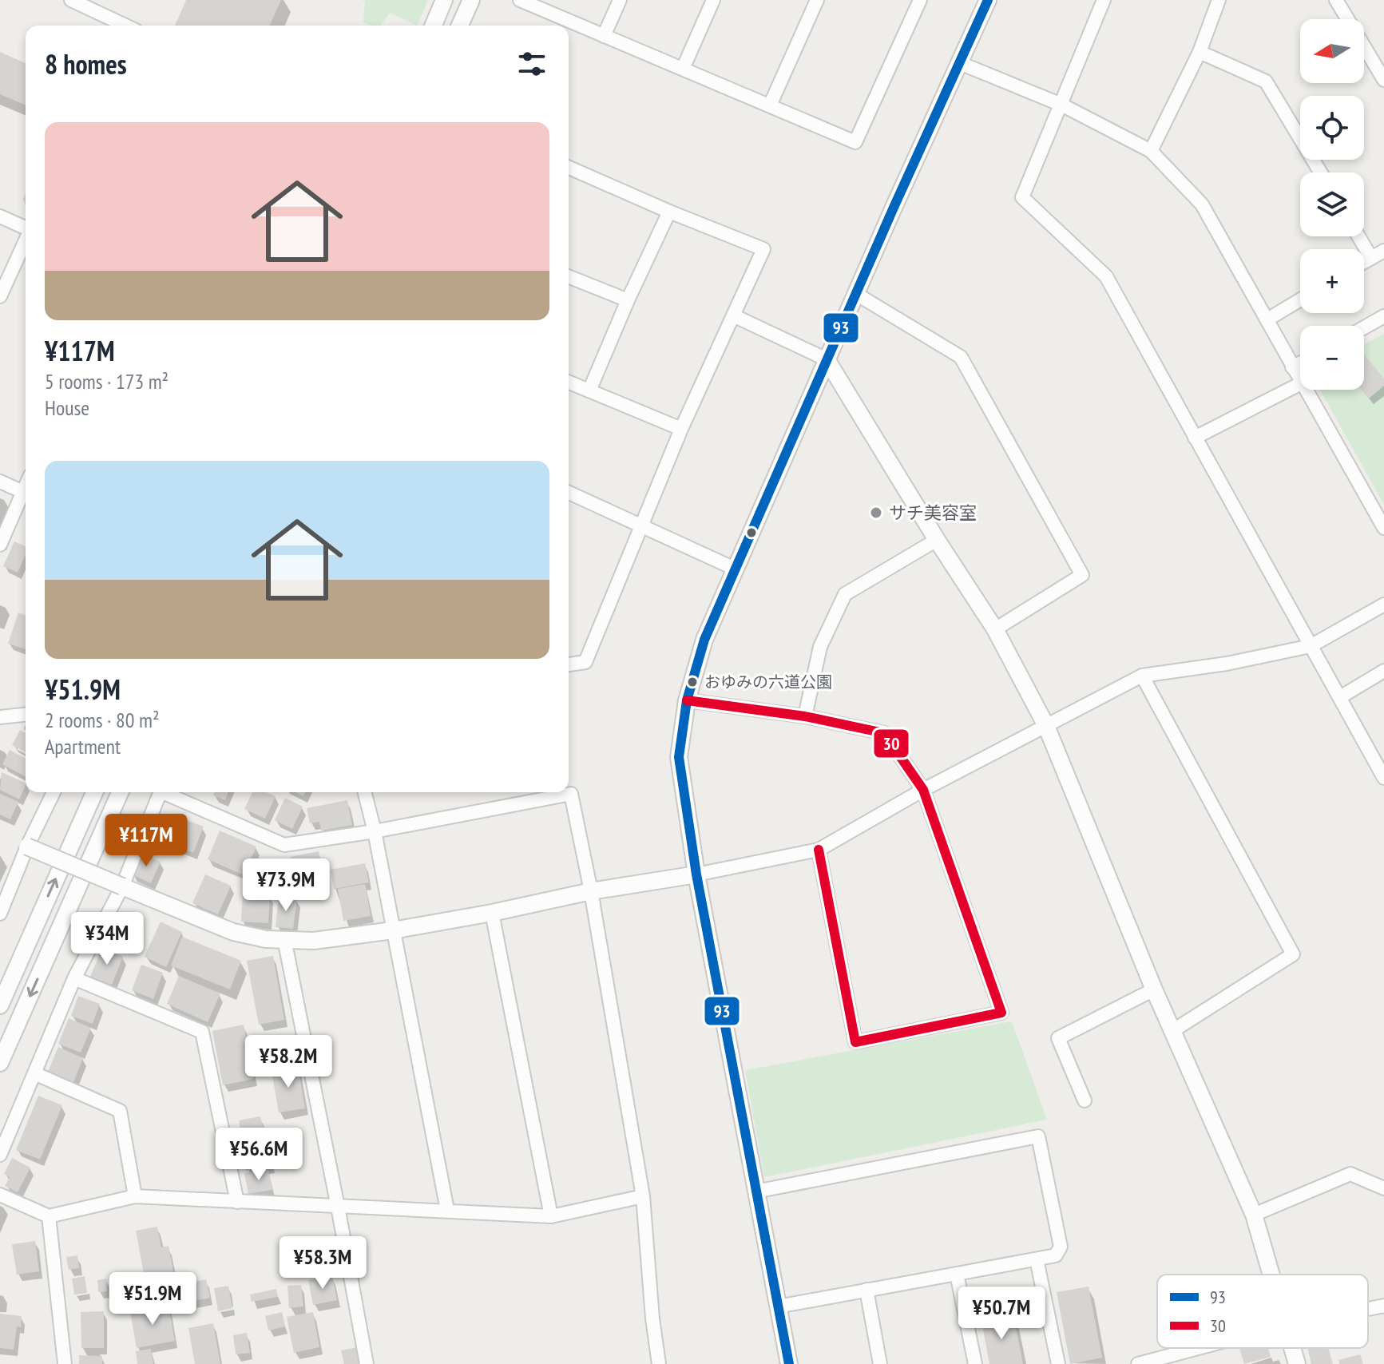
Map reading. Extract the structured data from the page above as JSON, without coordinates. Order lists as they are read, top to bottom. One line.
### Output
{"places":["サチ美容室","おゆみの六道公園"],"lines":["transit line 93","transit line 30"],"legend":["93","30"],"north":"left","page":{"map_buttons":["+","−"],"heading":"8 homes","list":[{"name":"¥117M","note":"5 rooms · 173 m² · House"},{"name":"¥51.9M","note":"2 rooms · 80 m² · Apartment"}],"price":["¥117M","¥73.9M","¥34M","¥58.2M","¥56.6M","¥58.3M","¥51.9M","¥50.7M"]}}
